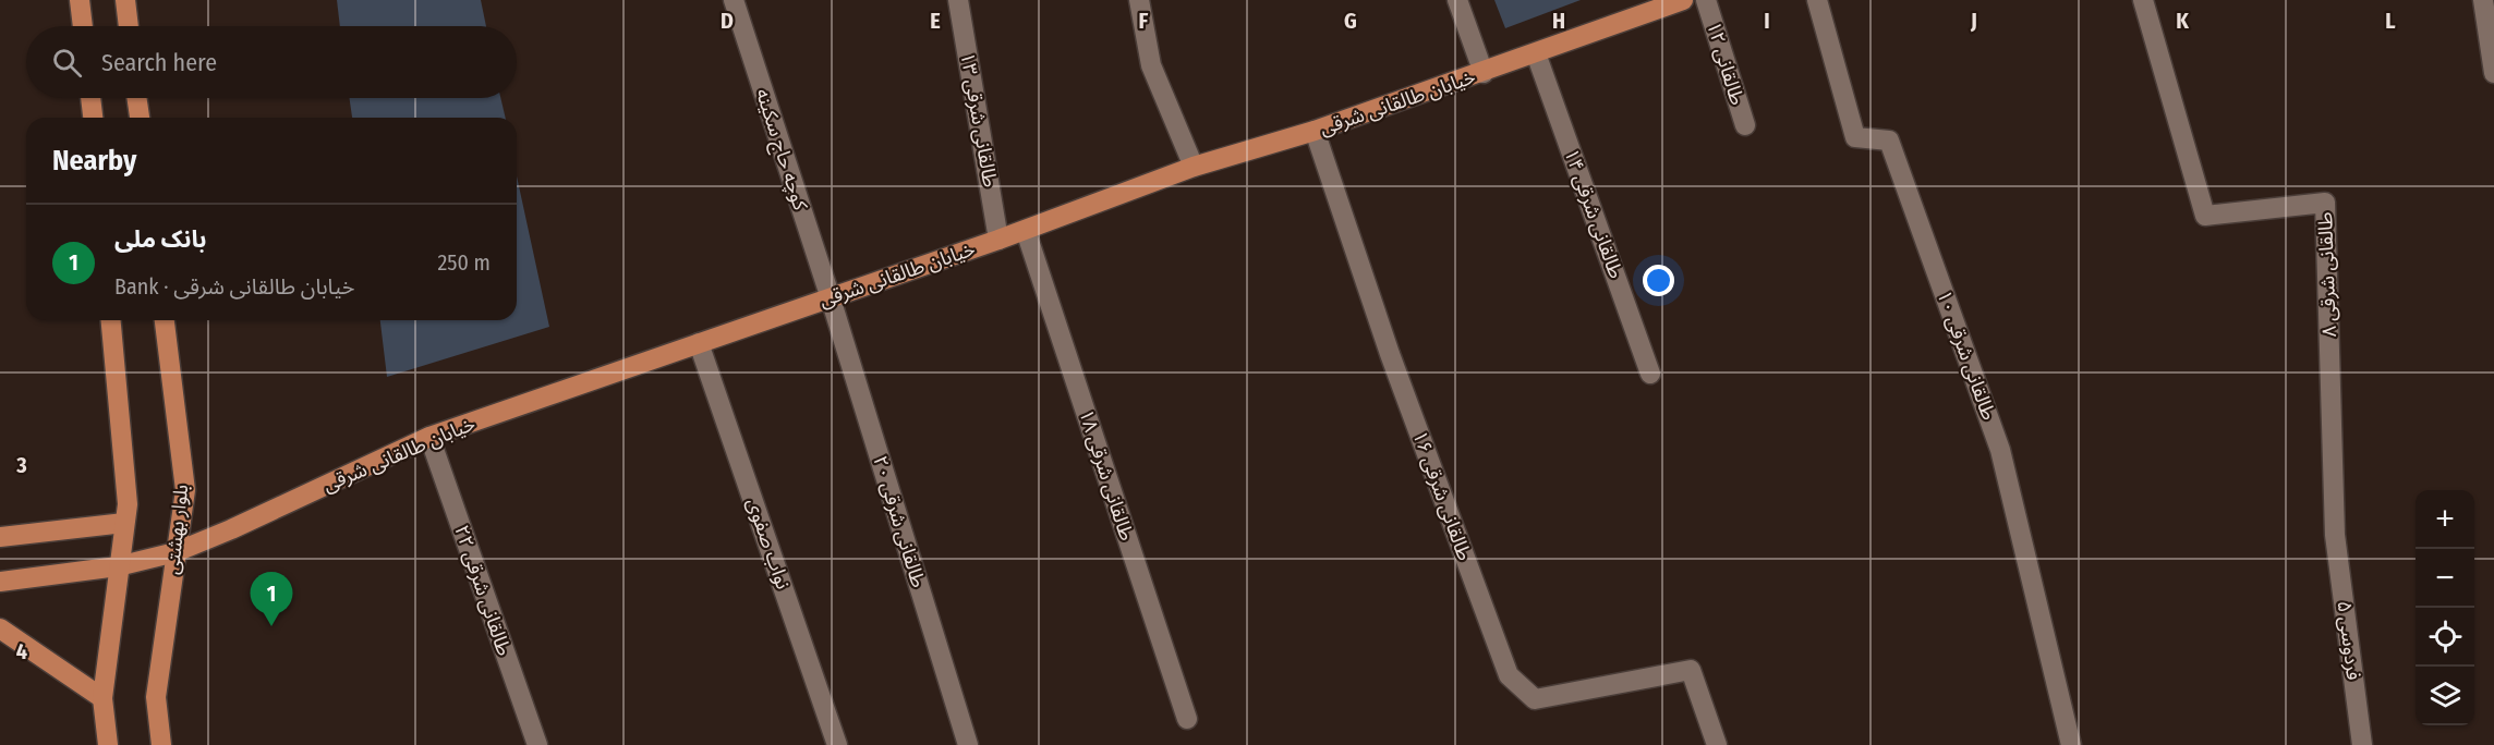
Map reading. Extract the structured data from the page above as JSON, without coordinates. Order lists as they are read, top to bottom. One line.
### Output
{"streets":{"main road":["خیابان طالقانی شرقی","بلوار بهشتی"],"street":["طالقانی ۱۲","طالقانی شرقی ۱۳","کوچه حاج سکینه","طالقانی شرقی ۱۴","طالقانی شرقی ۸","طالقانی شرقی ۱۰","طالقانی شرقی ۱۸","طالقانی شرقی ۱۶","طالقانی شرقی ۲۰","نواب صفوی","طالقانی شرقی ۲۲","فردوسی ۵"]},"crossings":[["خیابان طالقانی شرقی","طالقانی شرقی ۱۳"],["خیابان طالقانی شرقی","کوچه حاج سکینه"],["خیابان طالقانی شرقی","طالقانی شرقی ۱۴"],["خیابان طالقانی شرقی","طالقانی شرقی ۱۸"],["خیابان طالقانی شرقی","طالقانی شرقی ۱۶"],["خیابان طالقانی شرقی","طالقانی شرقی ۲۰"],["خیابان طالقانی شرقی","بلوار بهشتی"],["خیابان طالقانی شرقی","نواب صفوی"],["خیابان طالقانی شرقی","طالقانی شرقی ۲۲"],["کوچه حاج سکینه","طالقانی شرقی ۲۰"],["طالقانی شرقی ۸","فردوسی ۵"]],"page":{"search":"Search here","heading":"Nearby","list":[{"mark":"1","name":"بانک ملی","note":"Bank · خیابان طالقانی شرقی","value":"250 m"}],"map_buttons":["+","−"],"pins":"1"},"grid":{"columns":["D","E","F","G","H","I","J","K","L"],"rows":["3","4"]}}
